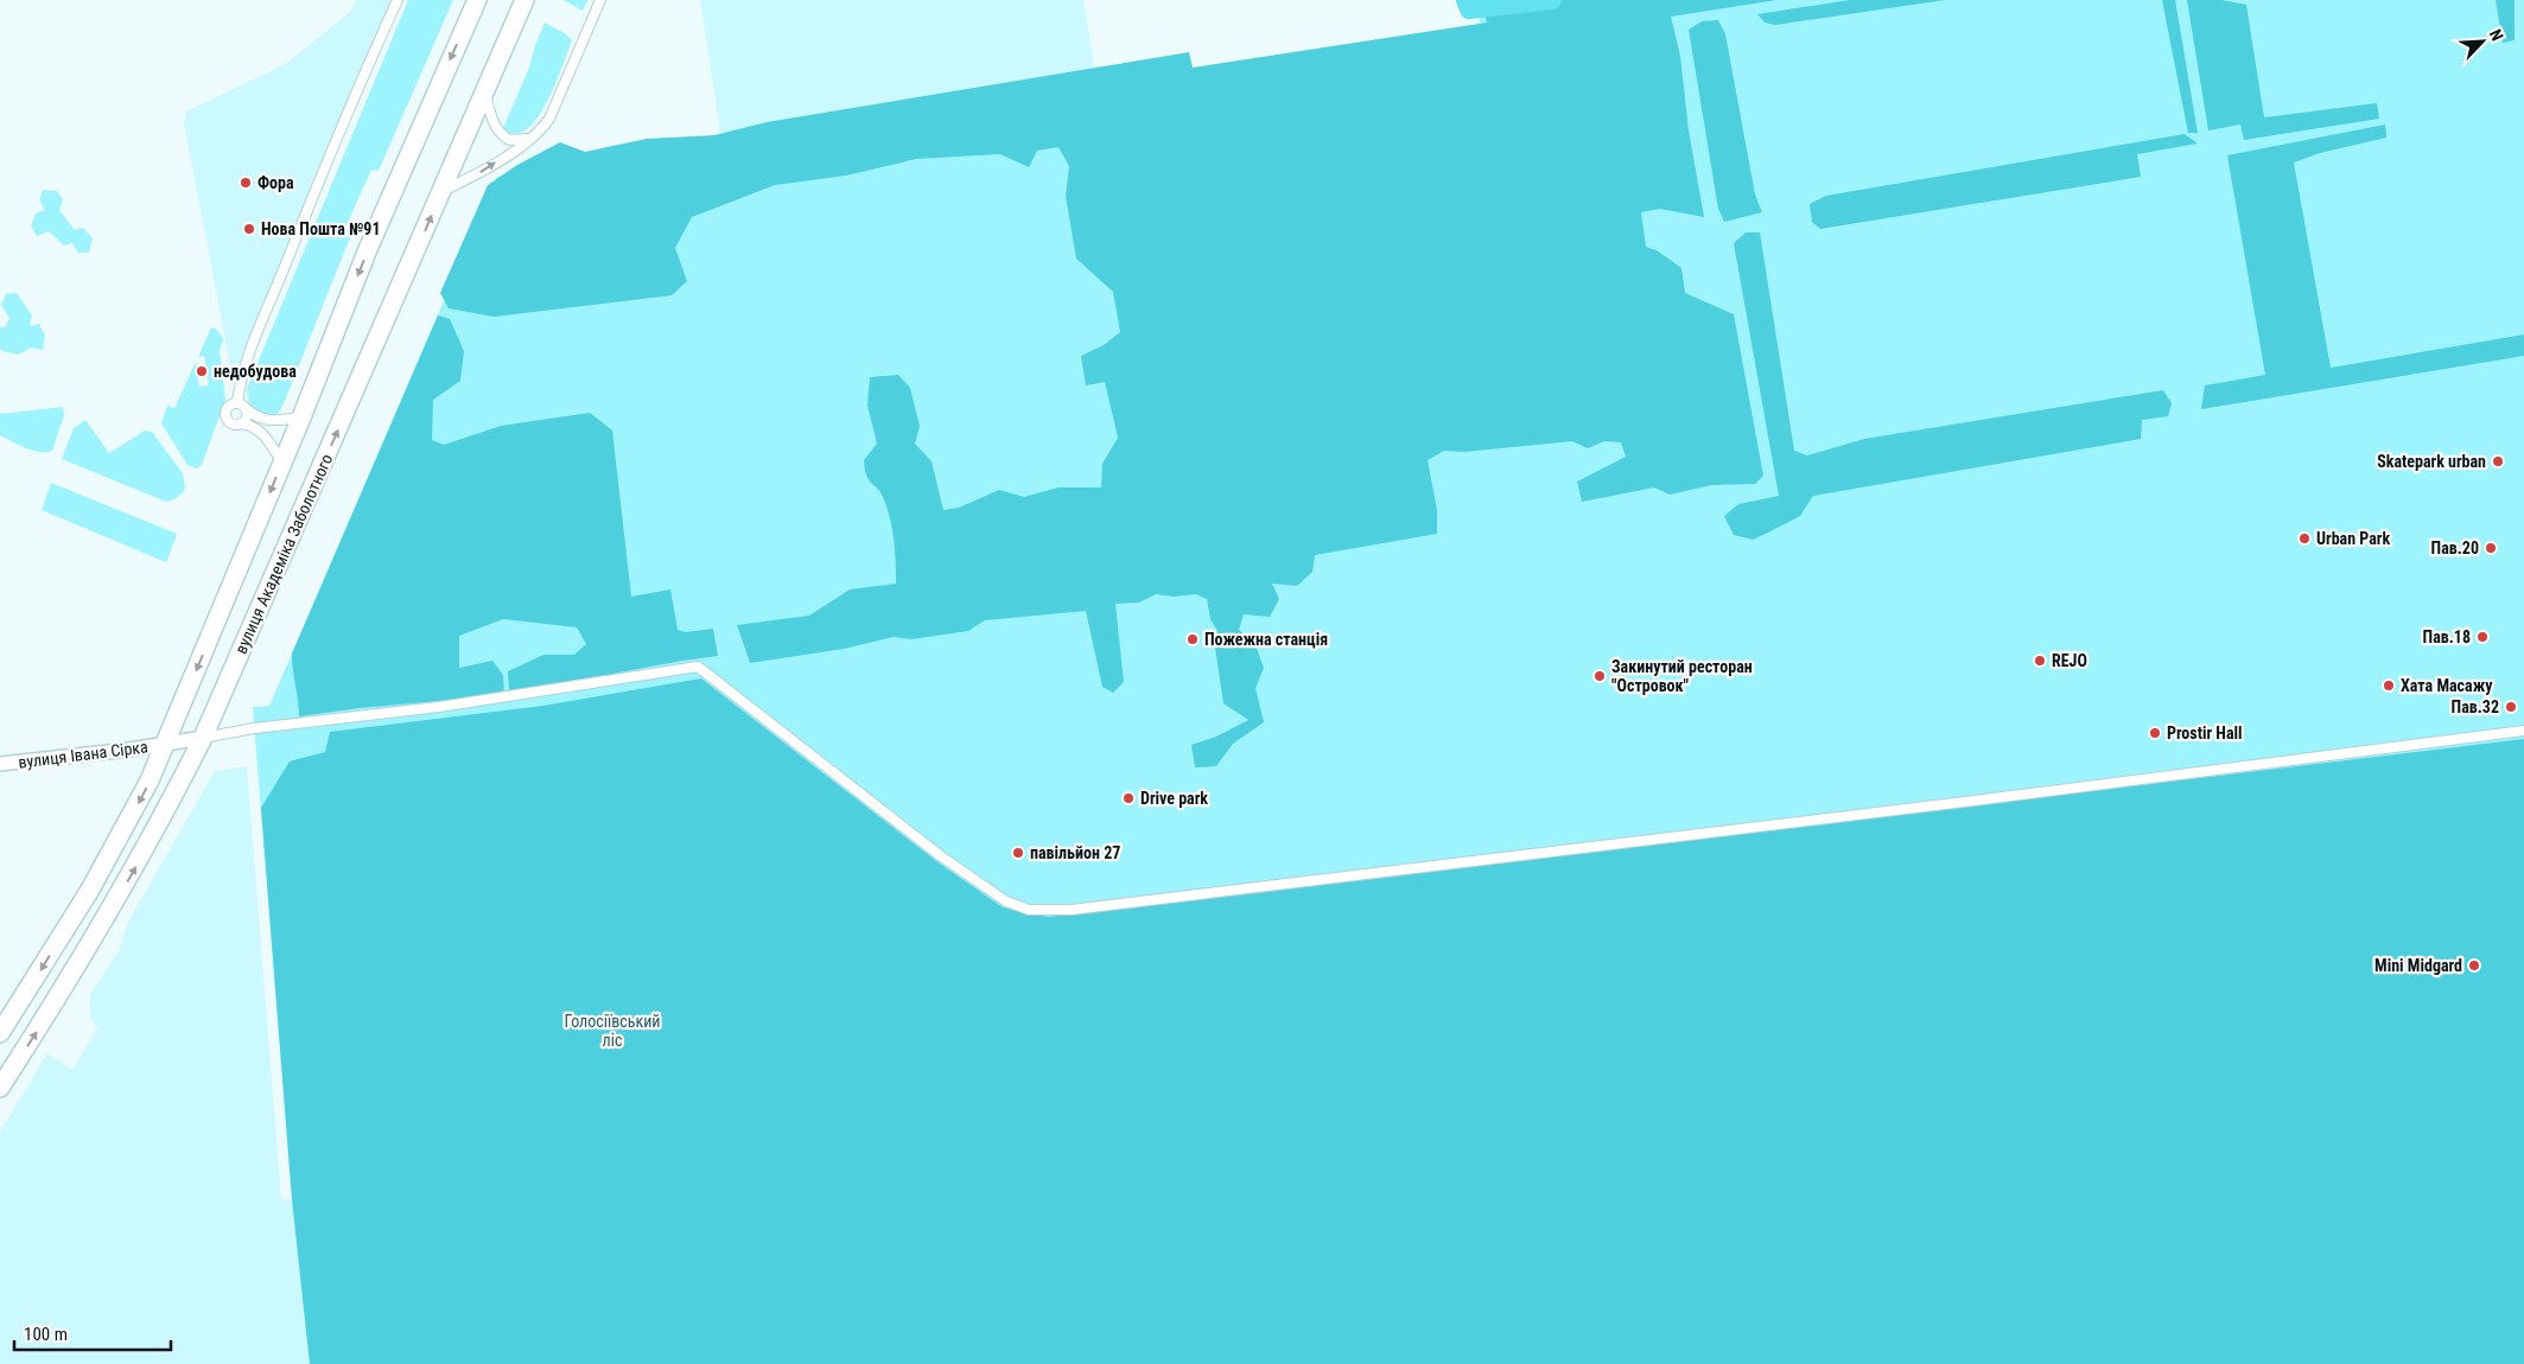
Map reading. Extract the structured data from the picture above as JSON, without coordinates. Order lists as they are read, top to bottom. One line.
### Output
{"streets":{"highway":["вулиця Академіка Заболотного"],"street":["вулиця Івана Сірка"]},"crossings":[["вулиця Академіка Заболотного","вулиця Івана Сірка"]],"parks":["Голосіївський ліс"],"places":["Фора","Нова Пошта №91","недобудова","Skatepark urban","Urban Park","Пав.20","Пав.18","Пожежна станція","REJO","Закинутий ресторан \"Островок\"","Хата Масажу","Пав.32","Prostir Hall","Drive park","павільйон 27","Mini Midgard"],"scale_bar":"100 m","north":"top right"}
